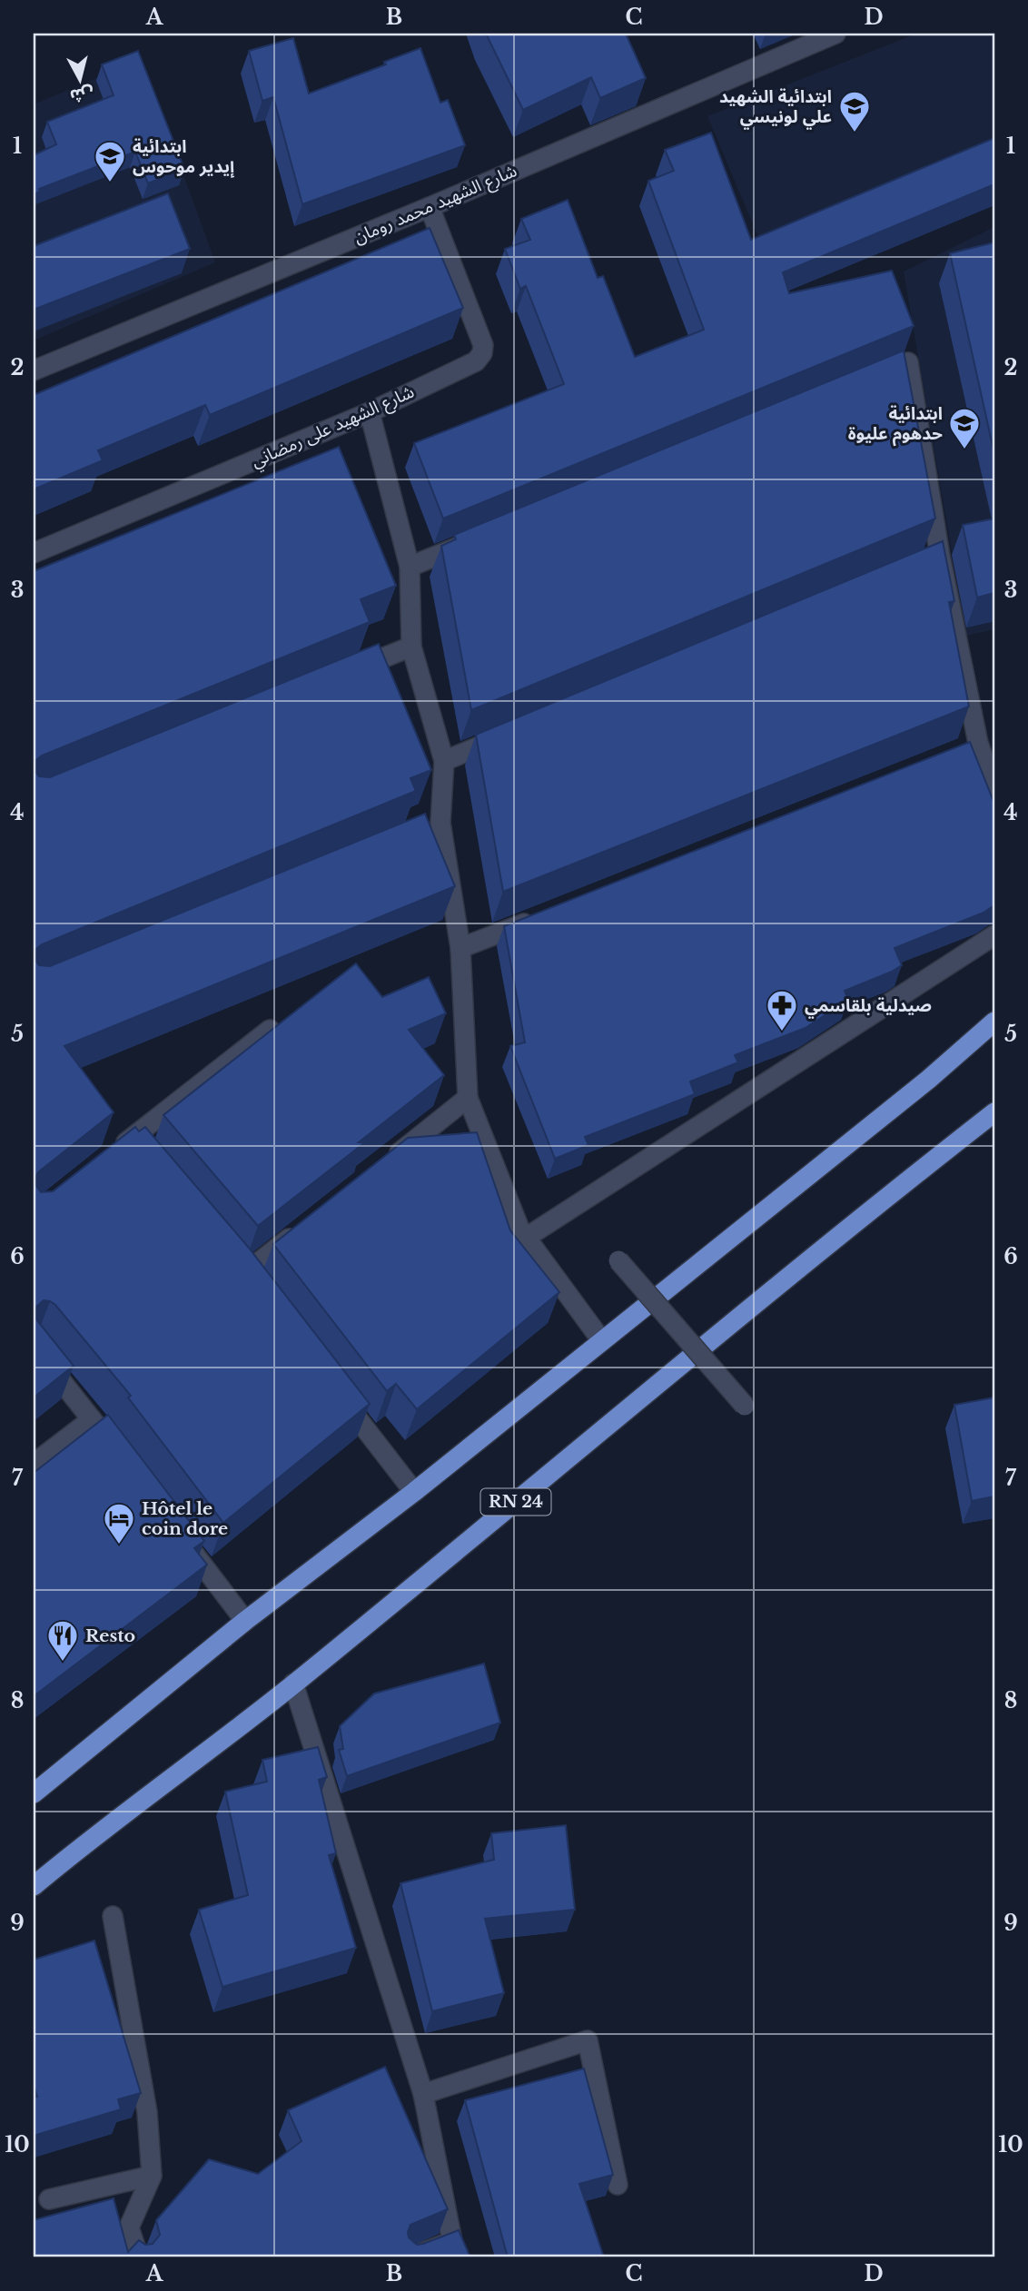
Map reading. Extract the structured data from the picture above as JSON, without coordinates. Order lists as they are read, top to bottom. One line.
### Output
{"streets":{"highway":["RN 24"],"street":["شارع الشهيد محمد رومان","شارع الشهيد على رمضاني"]},"crossings":[["شارع الشهيد محمد رومان","شارع الشهيد على رمضاني"]],"places":{"school or university":["ابتدائية الشهيد علي لونيسي","ابتدائية إيدير موحوس","ابتدائية حدهوم عليوة"],"pharmacy":["صيدلية بلقاسمي"],"hotel":["Hôtel le coin dore"],"restaurant":["Resto"]},"north":"bottom","grid":{"columns":["A","B","C","D"],"rows":["1","2","3","4","5","6","7","8","9","10"]}}
